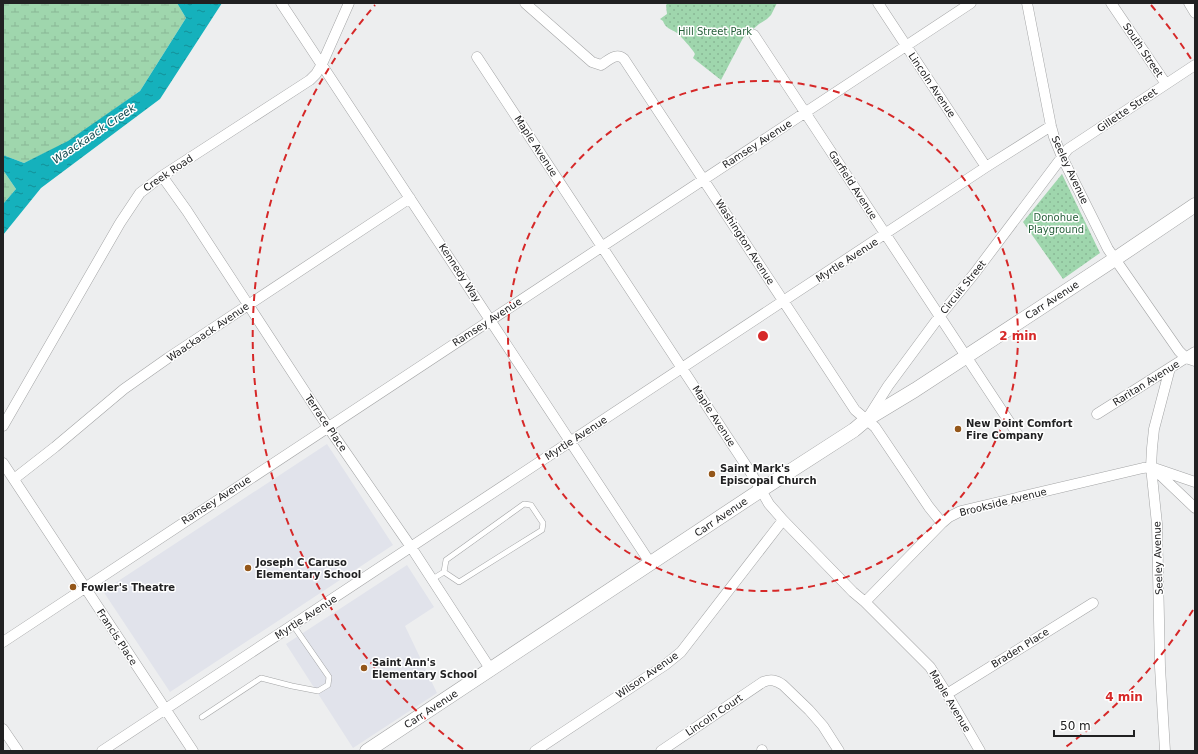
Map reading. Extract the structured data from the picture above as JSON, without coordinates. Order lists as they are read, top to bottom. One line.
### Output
{"streets":{"street":["South Street","Lincoln Avenue","Gillette Street","Ramsey Avenue","Maple Avenue","Seeley Avenue","Creek Road","Garfield Avenue","Washington Avenue","Myrtle Avenue","Kennedy Way","Circuit Street","Carr Avenue","Waackaack Avenue","Raritan Avenue","Terrace Place","Brookside Avenue","Francis Place","Braden Place","Wilson Avenue","Lincoln Court"]},"crossings":[["South Street","Gillette Street"],["Lincoln Avenue","Ramsey Avenue"],["Lincoln Avenue","Myrtle Avenue"],["Gillette Street","Seeley Avenue"],["Gillette Street","Circuit Street"],["Ramsey Avenue","Maple Avenue"],["Ramsey Avenue","Garfield Avenue"],["Ramsey Avenue","Washington Avenue"],["Ramsey Avenue","Kennedy Way"],["Ramsey Avenue","Terrace Place"],["Ramsey Avenue","Francis Place"],["Maple Avenue","Myrtle Avenue"],["Maple Avenue","Carr Avenue"],["Maple Avenue","Brookside Avenue"],["Maple Avenue","Braden Place"],["Maple Avenue","Wilson Avenue"],["Seeley Avenue","Myrtle Avenue"],["Seeley Avenue","Circuit Street"],["Seeley Avenue","Carr Avenue"],["Seeley Avenue","Raritan Avenue"],["Seeley Avenue","Brookside Avenue"],["Creek Road","Kennedy Way"],["Creek Road","Terrace Place"],["Garfield Avenue","Myrtle Avenue"],["Garfield Avenue","Circuit Street"],["Garfield Avenue","Carr Avenue"],["Washington Avenue","Myrtle Avenue"],["Washington Avenue","Circuit Street"],["Washington Avenue","Carr Avenue"],["Washington Avenue","Brookside Avenue"],["Myrtle Avenue","Kennedy Way"],["Myrtle Avenue","Terrace Place"],["Myrtle Avenue","Francis Place"],["Kennedy Way","Carr Avenue"],["Kennedy Way","Waackaack Avenue"],["Circuit Street","Carr Avenue"],["Carr Avenue","Terrace Place"],["Waackaack Avenue","Terrace Place"],["Waackaack Avenue","Francis Place"]],"water":["Waackaack Creek"],"parks":["Hill Street Park","Donohue Playground"],"places":["New Point Comfort Fire Company","Saint Mark's Episcopal Church","Joseph C Caruso Elementary School","Fowler's Theatre","Saint Ann's Elementary School"],"scale_bar":"50 m","rings":["2 min","4 min"]}
